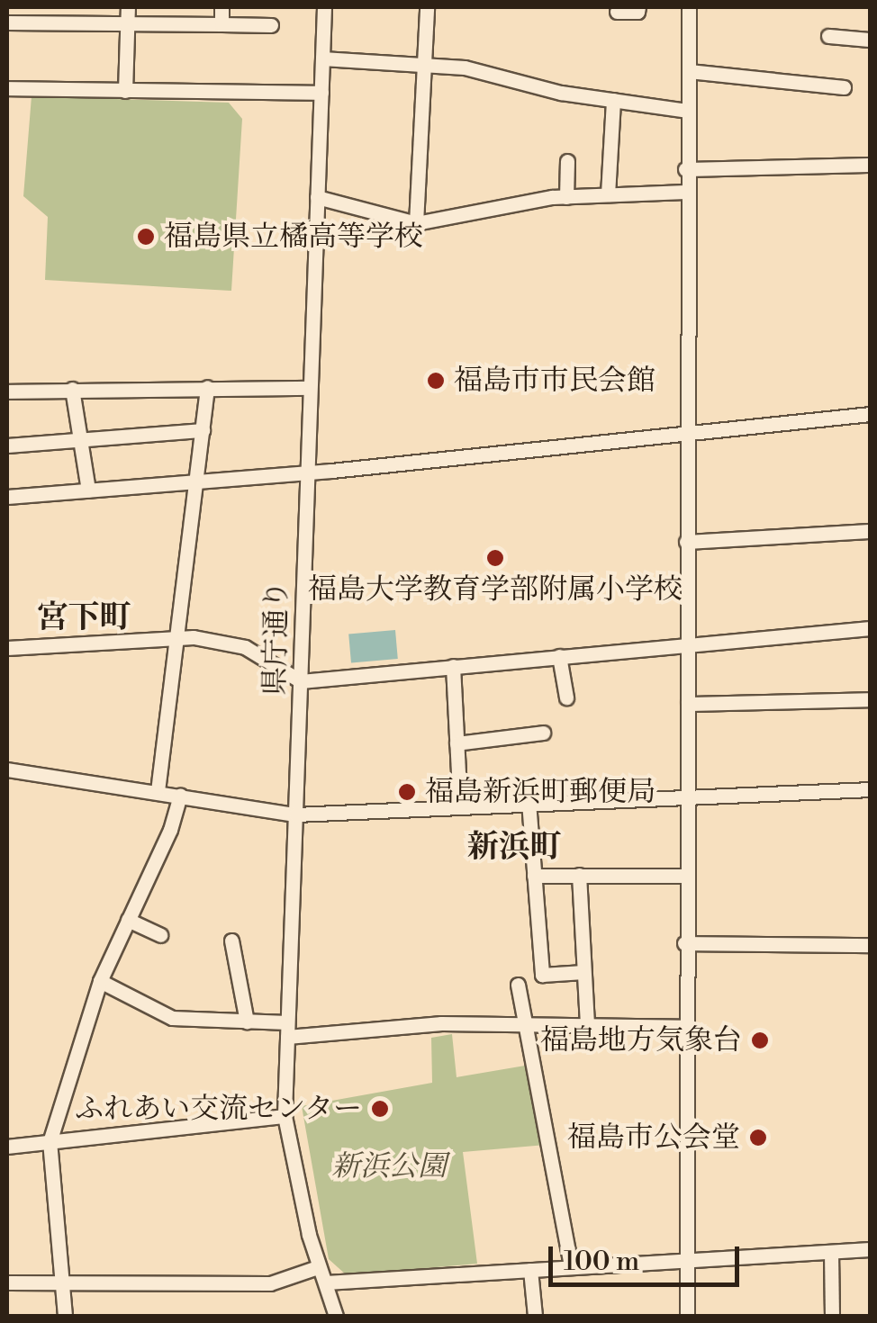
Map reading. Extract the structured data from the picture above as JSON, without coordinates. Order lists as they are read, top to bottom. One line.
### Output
{"streets":{"street":["県庁通り"]},"districts":["宮下町","新浜町"],"parks":["新浜公園"],"places":["福島県立橘高等学校","福島市市民会館","福島大学教育学部附属小学校","福島新浜町郵便局","福島地方気象台","ふれあい交流センター","福島市公会堂"],"scale_bar":"100 m"}
